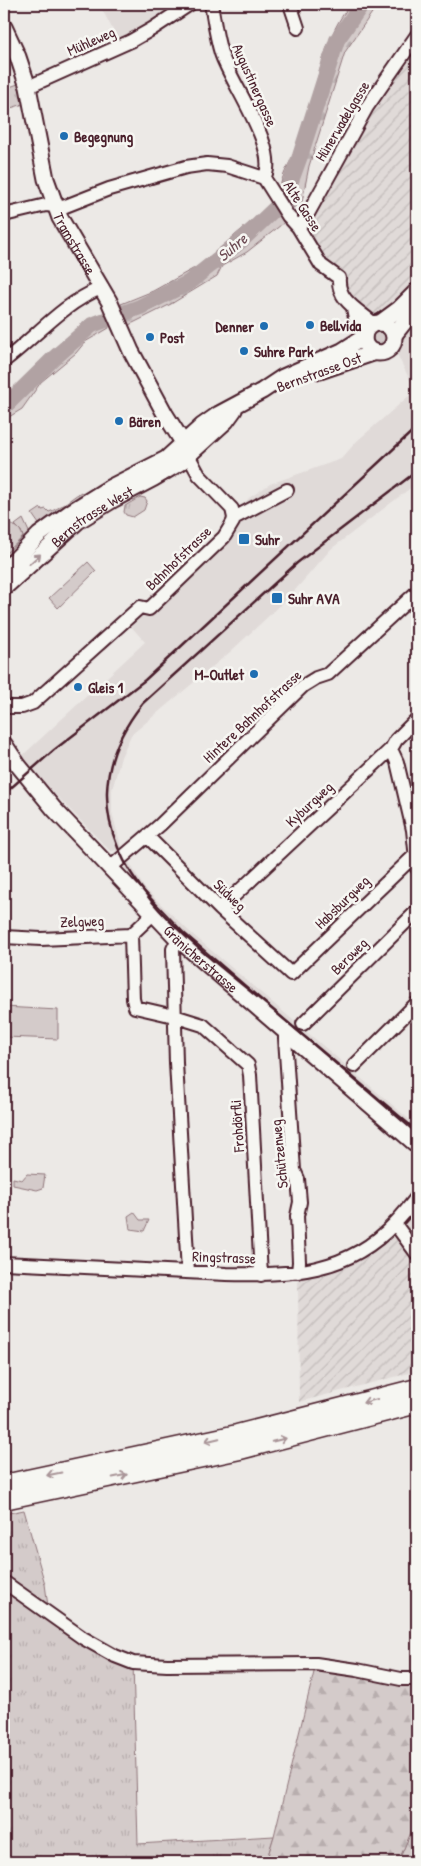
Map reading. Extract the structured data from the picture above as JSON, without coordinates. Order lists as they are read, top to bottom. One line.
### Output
{"streets":{"main road":["Tramstrasse","Bernstrasse Ost","Bernstrasse West","Gränicherstrasse"],"street":["Mühleweg","Augustinergasse","Hünerwadelgasse","Alte Gasse","Bahnhofstrasse","Hintere Bahnhofstrasse","Kyburgweg","Südweg","Habsburgweg","Zelgweg","Beroweg","Frohdörfli","Schützenweg","Ringstrasse"]},"crossings":[["Mühleweg","Tramstrasse"],["Augustinergasse","Alte Gasse"],["Hünerwadelgasse","Alte Gasse"],["Alte Gasse","Tramstrasse"],["Alte Gasse","Bernstrasse Ost"],["Tramstrasse","Bernstrasse Ost"],["Tramstrasse","Bernstrasse West"],["Bernstrasse Ost","Bernstrasse West"],["Hintere Bahnhofstrasse","Südweg"],["Hintere Bahnhofstrasse","Gränicherstrasse"],["Kyburgweg","Südweg"],["Südweg","Habsburgweg"],["Zelgweg","Frohdörfli"],["Gränicherstrasse","Schützenweg"],["Frohdörfli","Ringstrasse"],["Schützenweg","Ringstrasse"]],"water":["Suhre"],"places":{"other":["Begegnung","Bellvida","Denner","Post","Suhre Park","Bären","M-Outlet","Gleis 1"],"transit":["Suhr","Suhr AVA"]}}
